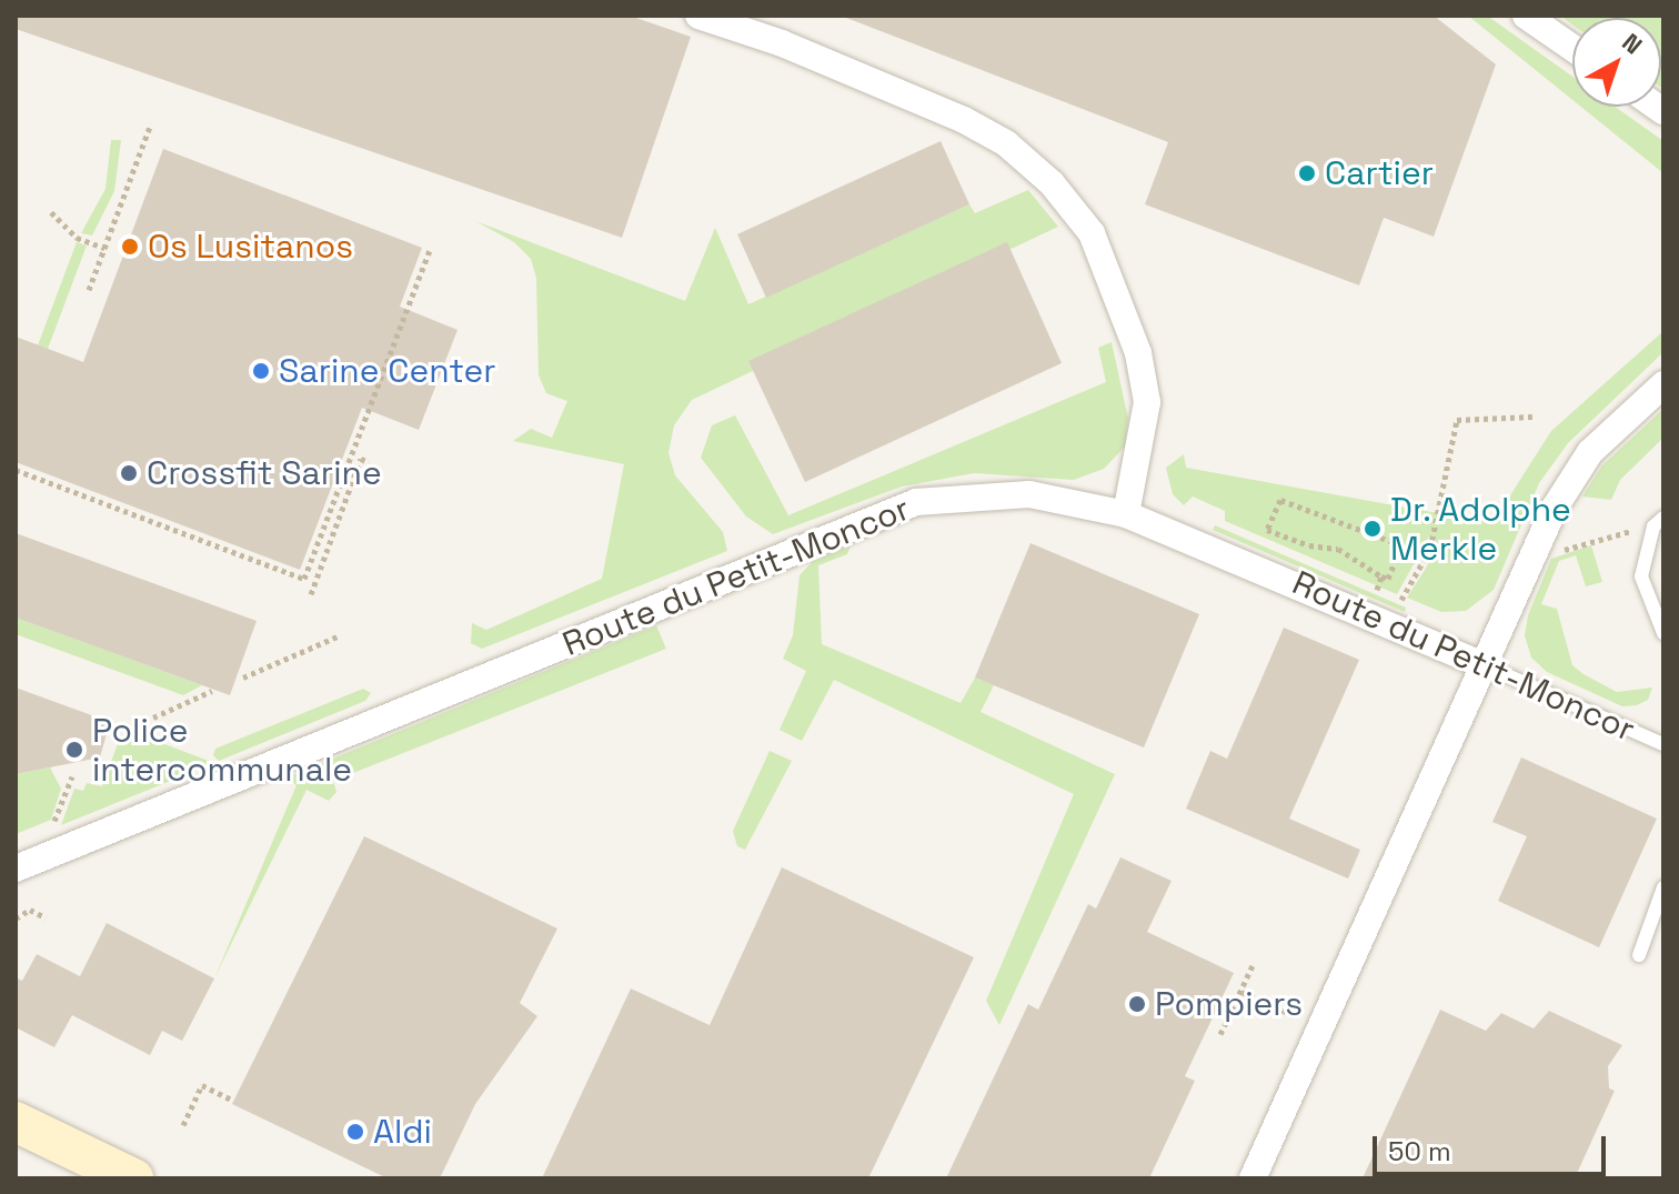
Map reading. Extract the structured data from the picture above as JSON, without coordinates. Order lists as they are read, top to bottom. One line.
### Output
{"streets":{"street":["Route du Petit-Moncor"]},"places":["Cartier","Os Lusitanos","Sarine Center","Crossfit Sarine","Dr. Adolphe Merkle","Police intercommunale","Pompiers","Aldi"],"scale_bar":"50 m","north":"top right"}
